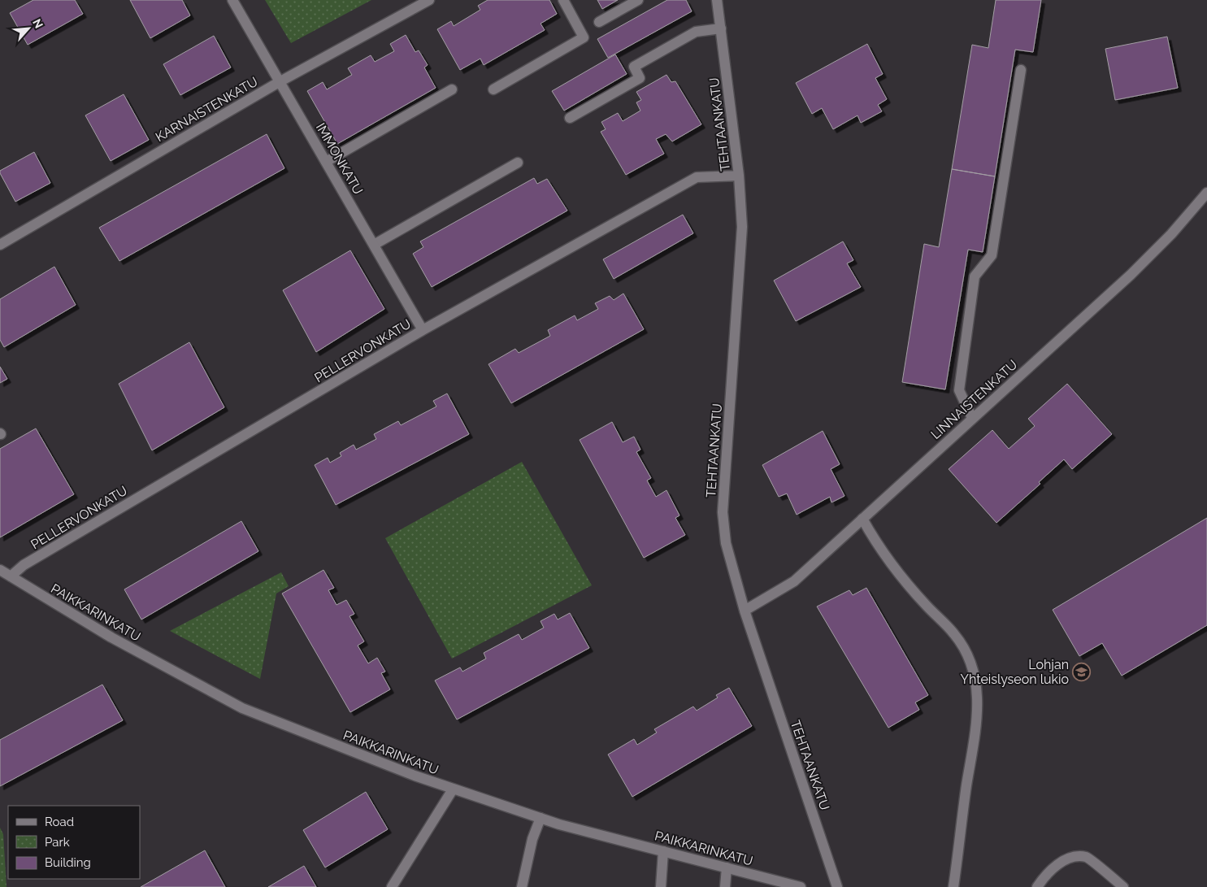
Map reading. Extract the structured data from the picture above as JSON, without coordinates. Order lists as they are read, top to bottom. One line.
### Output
{"streets":{"street":["KARNAISTENKATU","TEHTAANKATU","IMMONKATU","PELLERVONKATU","LINNAISTENKATU","PAIKKARINKATU"]},"crossings":[["KARNAISTENKATU","IMMONKATU"],["TEHTAANKATU","PELLERVONKATU"],["TEHTAANKATU","LINNAISTENKATU"],["IMMONKATU","PELLERVONKATU"],["PELLERVONKATU","PAIKKARINKATU"]],"places":{"school or university":["Lohjan Yhteislyseon lukio"]},"legend":["Road","Park","Building"],"north":"top right"}
